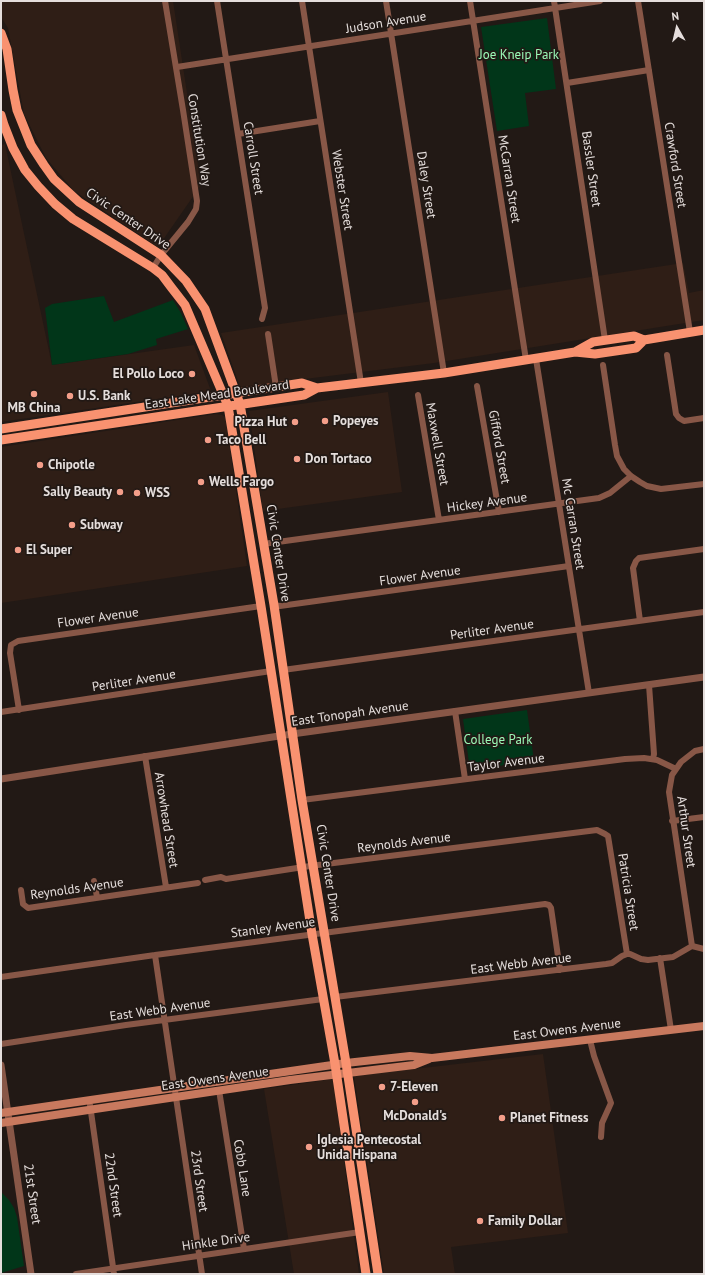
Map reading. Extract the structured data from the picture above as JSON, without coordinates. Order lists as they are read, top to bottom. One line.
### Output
{"streets":{"main road":["Civic Center Drive","East Lake Mead Boulevard","East Owens Avenue"],"street":["Judson Avenue","Constitution Way","Carroll Street","Crawford Street","Bassler Street","McCarran Street","Daley Street","Webster Street","Maxwell Street","Gifford Street","Hickey Avenue","Mc Carran Street","Flower Avenue","Perliter Avenue","East Tonopah Avenue","Taylor Avenue","Arrowhead Street","Arthur Street","Reynolds Avenue","Patricia Street","Stanley Avenue","East Webb Avenue","Cobb Lane","23rd Street","22nd Street","21st Street","Hinkle Drive"]},"crossings":[["Judson Avenue","Constitution Way"],["Judson Avenue","Carroll Street"],["Judson Avenue","Bassler Street"],["Judson Avenue","McCarran Street"],["Judson Avenue","Daley Street"],["Judson Avenue","Webster Street"],["Constitution Way","Civic Center Drive"],["Crawford Street","East Lake Mead Boulevard"],["Bassler Street","East Lake Mead Boulevard"],["McCarran Street","East Lake Mead Boulevard"],["Daley Street","East Lake Mead Boulevard"],["Webster Street","East Lake Mead Boulevard"],["Civic Center Drive","East Lake Mead Boulevard"],["Civic Center Drive","Hickey Avenue"],["Civic Center Drive","Flower Avenue"],["Civic Center Drive","Perliter Avenue"],["Civic Center Drive","East Tonopah Avenue"],["Civic Center Drive","Taylor Avenue"],["Civic Center Drive","Reynolds Avenue"],["Civic Center Drive","Stanley Avenue"],["Civic Center Drive","East Webb Avenue"],["Civic Center Drive","East Owens Avenue"],["Civic Center Drive","Hinkle Drive"],["East Lake Mead Boulevard","Mc Carran Street"],["Maxwell Street","Hickey Avenue"],["Gifford Street","Hickey Avenue"],["Hickey Avenue","Mc Carran Street"],["Mc Carran Street","Flower Avenue"],["Mc Carran Street","Perliter Avenue"],["Mc Carran Street","East Tonopah Avenue"],["Flower Avenue","Perliter Avenue"],["East Tonopah Avenue","Arrowhead Street"],["Taylor Avenue","Arthur Street"],["Arrowhead Street","Reynolds Avenue"],["Reynolds Avenue","Patricia Street"],["Patricia Street","East Webb Avenue"],["Stanley Avenue","East Webb Avenue"],["East Owens Avenue","Cobb Lane"],["East Owens Avenue","23rd Street"],["East Owens Avenue","22nd Street"],["East Owens Avenue","21st Street"],["Cobb Lane","Hinkle Drive"],["23rd Street","Hinkle Drive"],["22nd Street","Hinkle Drive"]],"parks":["Joe Kneip Park","College Park"],"places":["El Pollo Loco","MB China","U.S. Bank","Popeyes","Pizza Hut","Taco Bell","Don Tortaco","Chipotle","Wells Fargo","Sally Beauty","WSS","Subway","El Super","7-Eleven","McDonald's","Planet Fitness","Iglesia Pentecostal Unida Hispana","Family Dollar"],"north":"top"}
